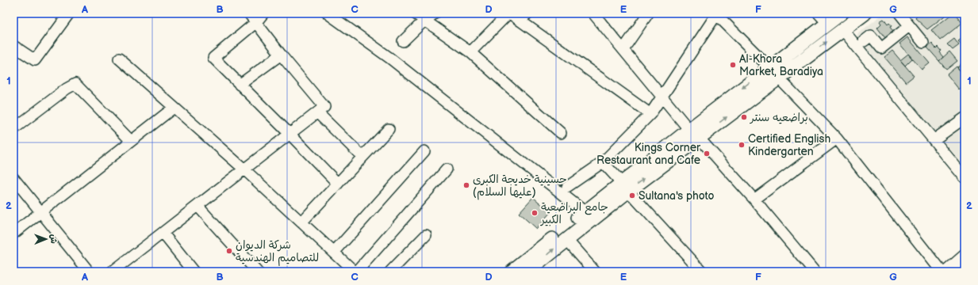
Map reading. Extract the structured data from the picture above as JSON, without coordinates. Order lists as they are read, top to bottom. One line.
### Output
{"places":["Al-Khora Market, Baradiya","براضعيه سنتر","Certified English Kindergarten","Kings Corner Restaurant and Cafe","حسينية خديجة الكبرى (عليها السلام)","Sultana's photo","جامع البراضعية الكبير","شركة الديوان للتصاميم الهندسية"],"north":"right","grid":{"columns":["A","B","C","D","E","F","G"],"rows":["1","2"]}}
